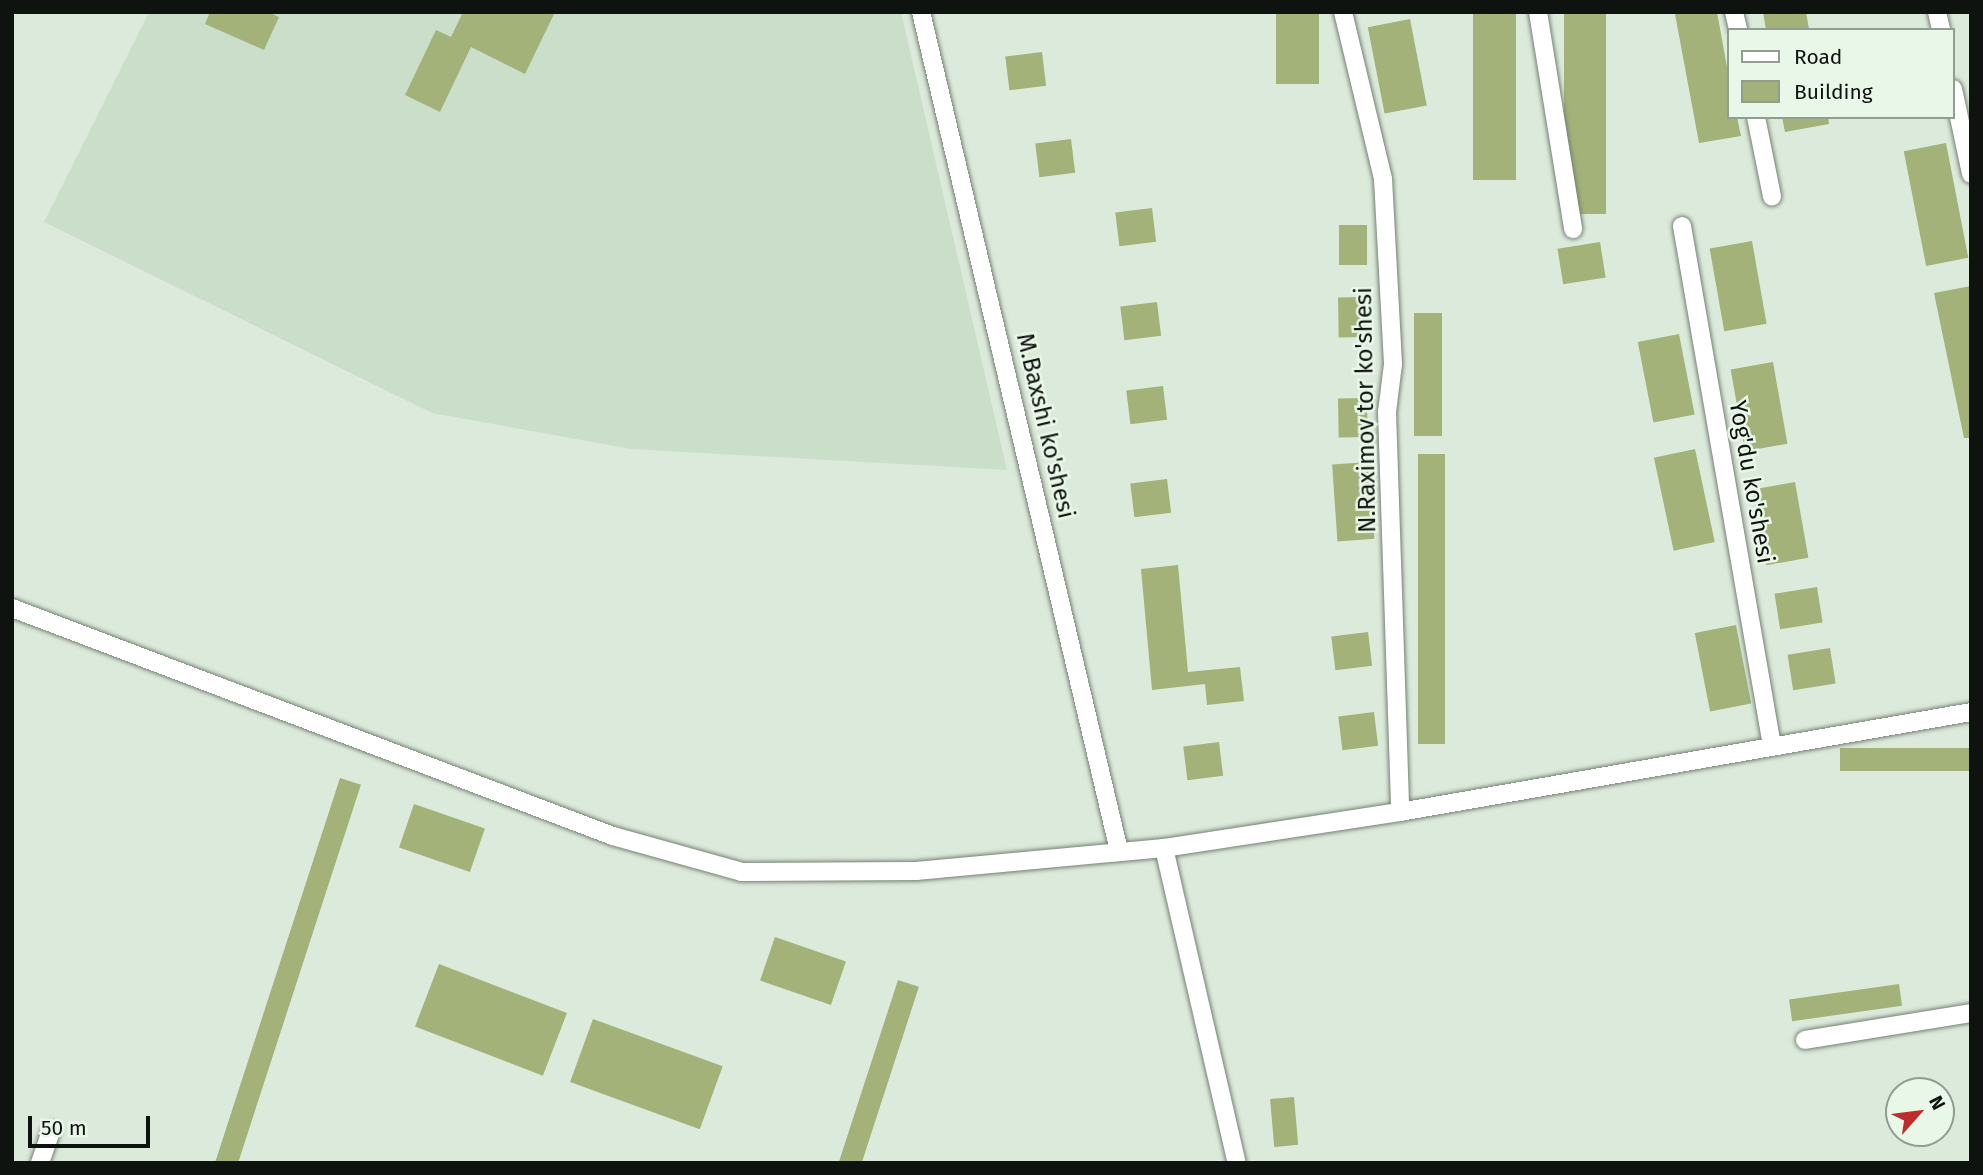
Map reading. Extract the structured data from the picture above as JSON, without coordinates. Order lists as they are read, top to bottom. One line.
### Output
{"streets":{"street":["N.Raximov tor ko'shesi","M.Baxshi ko'shesi","Yog'du ko'shesi"]},"legend":["Road","Building"],"scale_bar":"50 m","north":"top right"}
